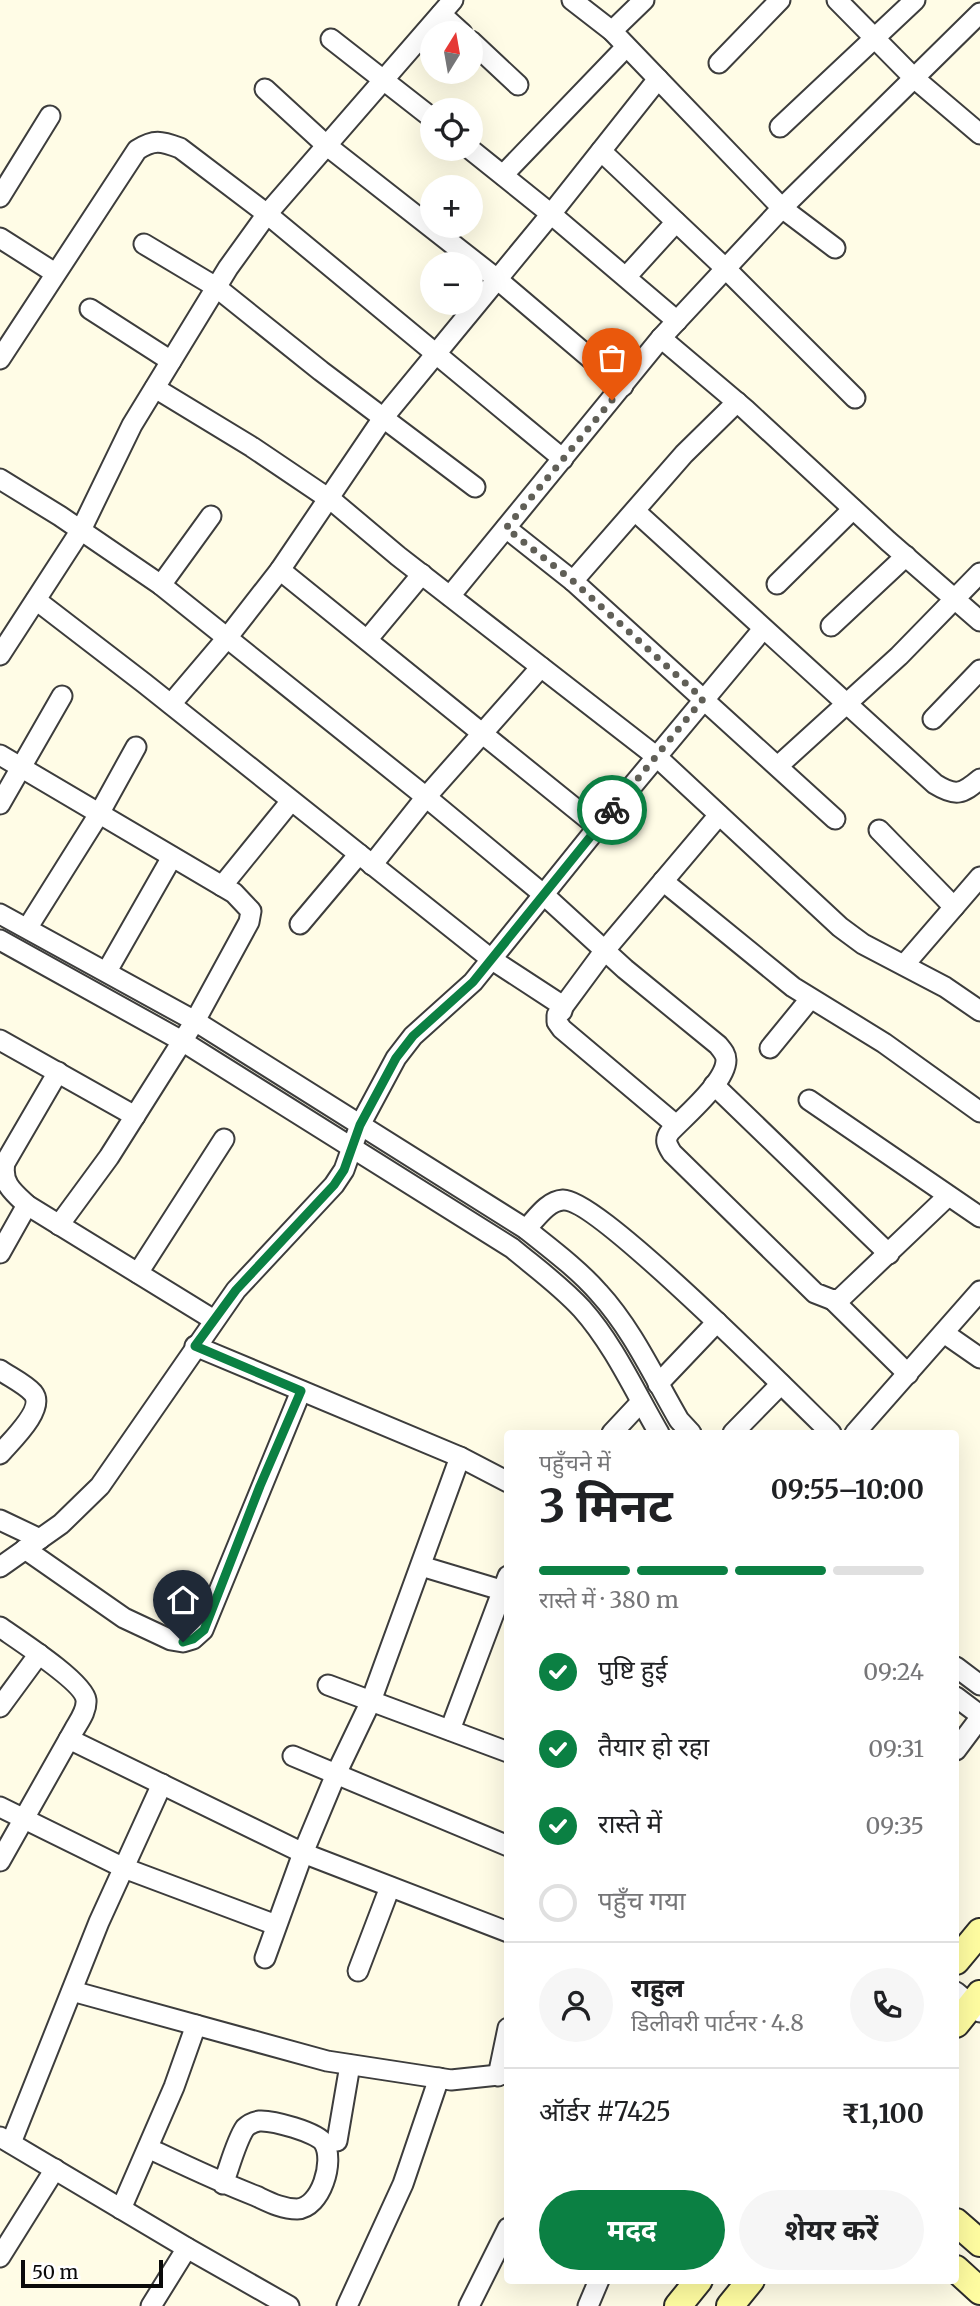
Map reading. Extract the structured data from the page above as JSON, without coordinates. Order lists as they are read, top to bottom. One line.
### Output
{"scale_bar":"50 m","north":"top","page":{"map_buttons":["+","−"],"heading":["3 मिनट","पहुँचने में","09:55–10:00"],"panel":["राहुल","डिलीवरी पार्टनर · 4.8","ऑर्डर #7425","₹1,100"],"bar":"रास्ते में · 380 m","list":[["पुष्टि हुई","09:24"],["तैयार हो रहा","09:31"],["रास्ते में","09:35"],"पहुँच गया"],"buttons":["मदद","शेयर करें"],"scale":"50 m"}}
